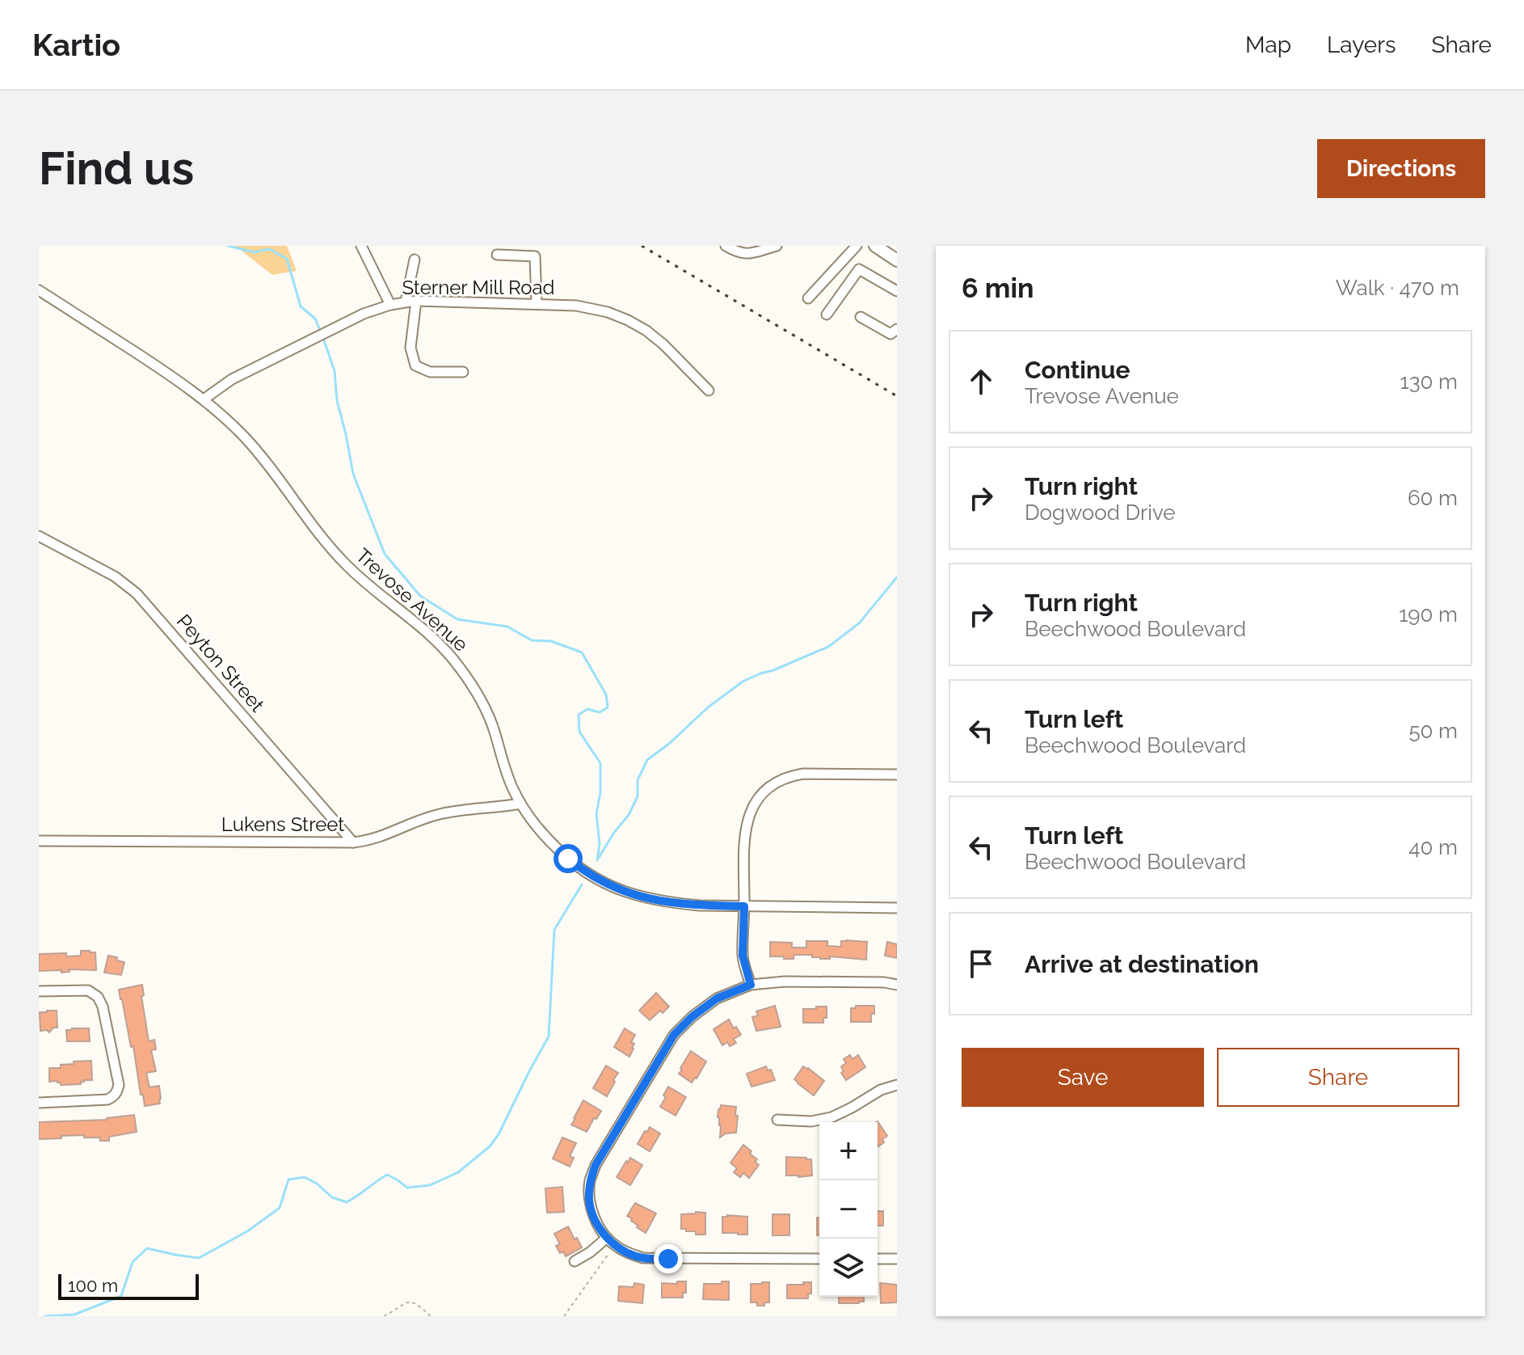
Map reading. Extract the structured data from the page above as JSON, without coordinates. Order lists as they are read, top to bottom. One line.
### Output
{"streets":{"street":["Sterner Mill Road","Trevose Avenue","Peyton Street","Lukens Street"]},"crossings":[["Sterner Mill Road","Trevose Avenue"],["Trevose Avenue","Lukens Street"],["Peyton Street","Lukens Street"]],"scale_bar":"100 m","page":{"header":"Kartio","nav":["Map","Layers","Share"],"buttons":["Directions",["Save","Share"]],"title":"Find us","heading":["6 min","Walk · 470 m"],"list":[["Continue","Trevose Avenue","130 m"],["Turn right","Dogwood Drive","60 m"],["Turn right","Beechwood Boulevard","190 m"],["Turn left","Beechwood Boulevard","50 m"],["Turn left","Beechwood Boulevard","40 m"],"Arrive at destination"],"map_buttons":["+","−"],"scale":"100 m"}}
